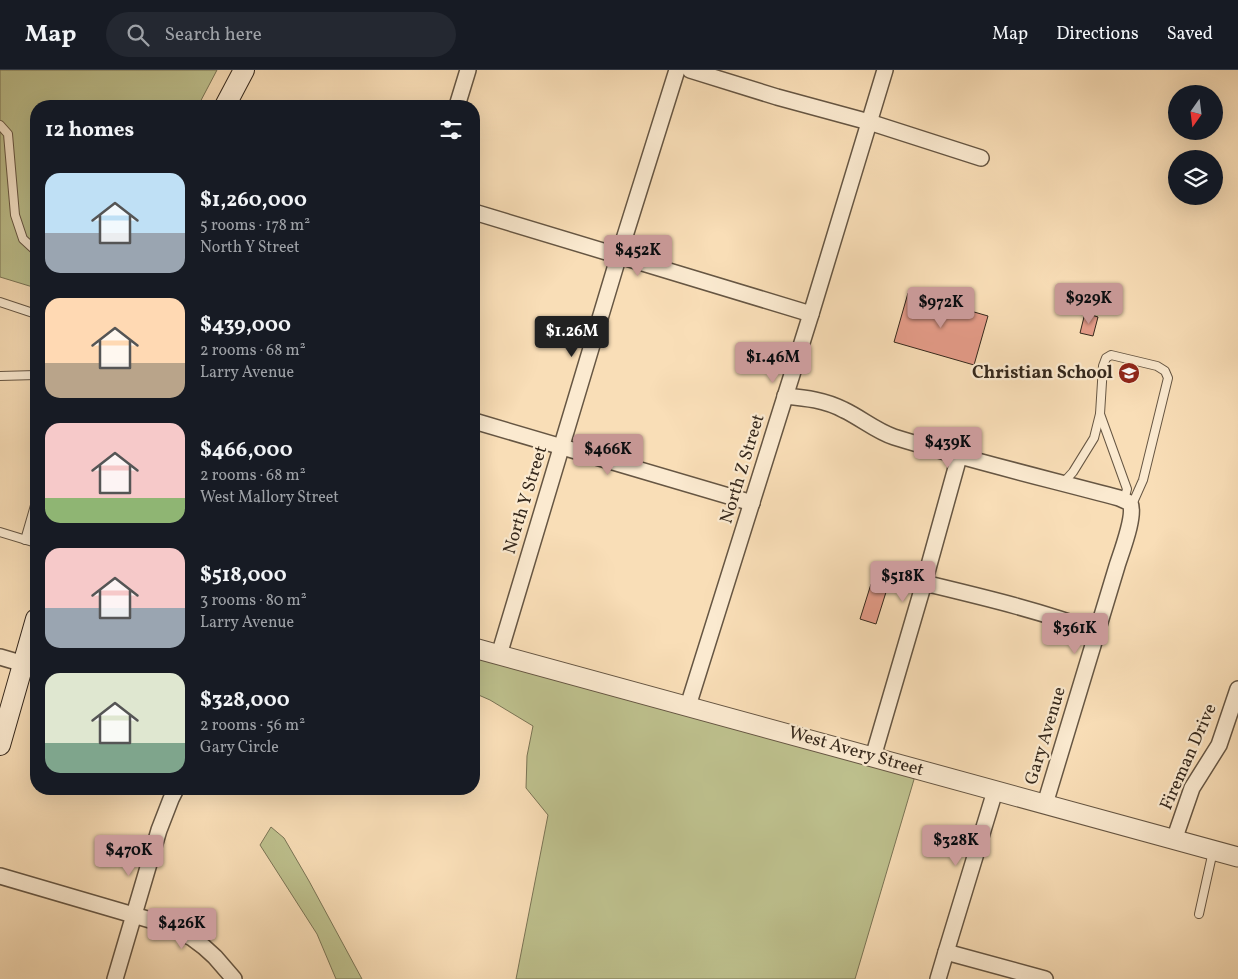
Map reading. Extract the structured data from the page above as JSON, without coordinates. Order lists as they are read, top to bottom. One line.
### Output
{"streets":{"street":["North Z Street","North Y Street","Gary Avenue","West Avery Street","Fireman Drive"]},"crossings":[["North Z Street","West Avery Street"],["North Y Street","West Avery Street"],["Gary Avenue","West Avery Street"],["West Avery Street","Fireman Drive"]],"places":{"school or university":["Christian School"]},"north":"bottom","page":{"header":"Map","search":"Search here","nav":["Map","Directions","Saved"],"heading":"12 homes","list":[{"name":"$1,260,000","note":"5 rooms · 178 m² · North Y Street"},{"name":"$439,000","note":"2 rooms · 68 m² · Larry Avenue"},{"name":"$466,000","note":"2 rooms · 68 m² · West Mallory Street"},{"name":"$518,000","note":"3 rooms · 80 m² · Larry Avenue"},{"name":"$328,000","note":"2 rooms · 56 m² · Gary Circle"}],"price":["$452K","$929K","$972K","$1.26M","$1.46M","$439K","$466K","$518K","$361K","$328K","$470K","$426K"]}}
